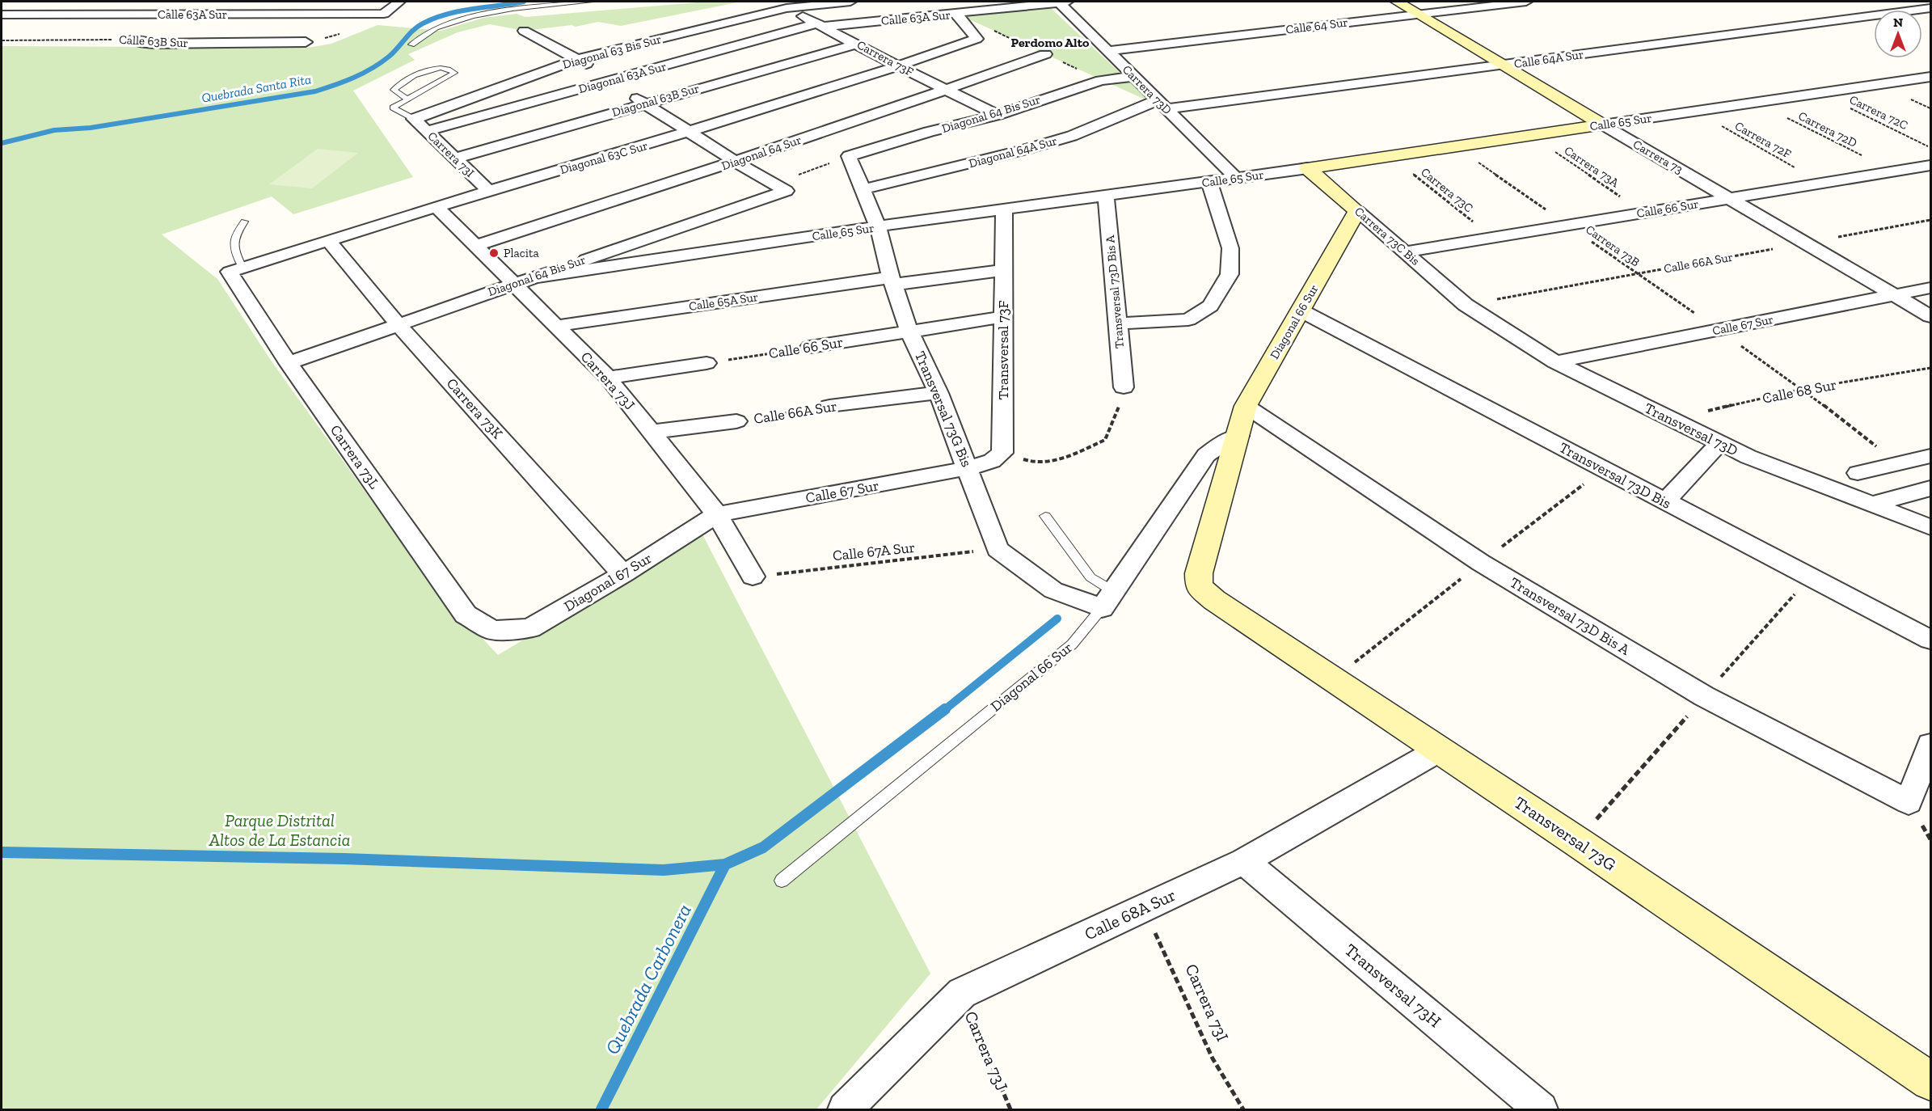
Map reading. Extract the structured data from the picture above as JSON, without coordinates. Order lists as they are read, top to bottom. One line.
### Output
{"streets":{"street":["Calle 63A Sur","Calle 64 Sur","Calle 63B Sur","Diagonal 63 Bis Sur","Carrera 73F","Calle 64A Sur","Diagonal 63A Sur","Carrera 73D","Diagonal 63B Sur","Diagonal 64 Bis Sur","Calle 65 Sur","Diagonal 64A Sur","Diagonal 64 Sur","Carrera 73I","Carrera 73","Diagonal 63C Sur","Calle 66 Sur","Carrera 73C Bis","Calle 66A Sur","Transversal 73D Bis A","Calle 65A Sur","Diagonal 66 Sur","Calle 67 Sur","Transversal 73F","Carrera 73J","Carrera 73K","Transversal 73G Bis","Transversal 73D","Carrera 73L","Transversal 73D Bis","Diagonal 67 Sur","Transversal 73G","Calle 68A Sur","Transversal 73H"],"path":["Carrera 72C","Carrera 72D","Carrera 72F","Carrera 73A","Carrera 73C","Carrera 73B","Calle 68 Sur","Calle 67A Sur"]},"crossings":[["Calle 63A Sur","Carrera 73F"],["Calle 63A Sur","Diagonal 63A Sur"],["Calle 63A Sur","Carrera 73D"],["Calle 63A Sur","Diagonal 63C Sur"],["Calle 64 Sur","Carrera 73D"],["Calle 64 Sur","Carrera 73"],["Diagonal 63 Bis Sur","Carrera 73F"],["Diagonal 63 Bis Sur","Carrera 73I"],["Carrera 73F","Diagonal 63A Sur"],["Carrera 73F","Diagonal 63B Sur"],["Carrera 73F","Diagonal 64 Bis Sur"],["Carrera 73F","Diagonal 64 Sur"],["Carrera 73F","Diagonal 63C Sur"],["Calle 64A Sur","Carrera 73D"],["Calle 64A Sur","Diagonal 64A Sur"],["Calle 64A Sur","Carrera 73"],["Diagonal 63A Sur","Carrera 73I"],["Carrera 73D","Diagonal 64 Bis Sur"],["Carrera 73D","Calle 65 Sur"],["Carrera 73D","Diagonal 64A Sur"],["Diagonal 63B Sur","Carrera 73I"],["Carrera 72C","Calle 65 Sur"],["Diagonal 64 Bis Sur","Calle 65 Sur"],["Diagonal 64 Bis Sur","Carrera 73J"],["Diagonal 64 Bis Sur","Carrera 73K"],["Diagonal 64 Bis Sur","Transversal 73G Bis"],["Diagonal 64 Bis Sur","Carrera 73L"],["Calle 65 Sur","Carrera 72D"],["Calle 65 Sur","Carrera 72F"],["Calle 65 Sur","Carrera 73"],["Calle 65 Sur","Carrera 73A"],["Calle 65 Sur","Carrera 73C"],["Calle 65 Sur","Carrera 73C Bis"],["Calle 65 Sur","Carrera 73B"],["Calle 65 Sur","Transversal 73D Bis A"],["Calle 65 Sur","Transversal 73F"],["Calle 65 Sur","Transversal 73G Bis"],["Carrera 72D","Calle 66 Sur"],["Carrera 72F","Calle 66 Sur"],["Diagonal 64A Sur","Transversal 73G Bis"],["Diagonal 64 Sur","Carrera 73J"],["Carrera 73I","Diagonal 63C Sur"],["Carrera 73I","Calle 68A Sur"],["Carrera 73","Calle 66 Sur"],["Carrera 73","Calle 66A Sur"],["Carrera 73","Calle 67 Sur"],["Diagonal 63C Sur","Carrera 73J"],["Diagonal 63C Sur","Carrera 73K"],["Diagonal 63C Sur","Carrera 73L"],["Carrera 73A","Calle 66 Sur"],["Carrera 73C","Calle 66 Sur"],["Calle 66 Sur","Carrera 73C Bis"],["Calle 66 Sur","Carrera 73B"],["Calle 66 Sur","Transversal 73F"],["Calle 66 Sur","Transversal 73G Bis"],["Carrera 73C Bis","Calle 66A Sur"],["Carrera 73C Bis","Diagonal 66 Sur"],["Carrera 73C Bis","Transversal 73D"],["Carrera 73B","Calle 66A Sur"],["Carrera 73B","Calle 67 Sur"],["Carrera 73B","Calle 68 Sur"],["Calle 66A Sur","Carrera 73J"],["Calle 66A Sur","Transversal 73G Bis"],["Calle 66A Sur","Transversal 73D"],["Transversal 73D Bis A","Diagonal 66 Sur"],["Calle 65A Sur","Transversal 73F"],["Calle 65A Sur","Carrera 73J"],["Calle 65A Sur","Transversal 73G Bis"],["Diagonal 66 Sur","Transversal 73D Bis"],["Diagonal 66 Sur","Transversal 73G"],["Calle 67 Sur","Carrera 73J"],["Calle 67 Sur","Transversal 73G Bis"],["Calle 67 Sur","Transversal 73D"],["Calle 67 Sur","Diagonal 67 Sur"],["Carrera 73J","Calle 67A Sur"],["Carrera 73J","Diagonal 67 Sur"],["Carrera 73J","Calle 68A Sur"],["Calle 68 Sur","Transversal 73D"],["Carrera 73K","Diagonal 67 Sur"],["Transversal 73G Bis","Calle 67A Sur"],["Carrera 73L","Diagonal 67 Sur"],["Transversal 73G","Calle 68A Sur"],["Calle 68A Sur","Transversal 73H"]],"districts":["Perdomo Alto"],"water":["Quebrada Santa Rita","Quebrada Carbonera"],"parks":["Parque Distrital Altos de La Estancia"],"places":["Placita"],"north":"top"}
